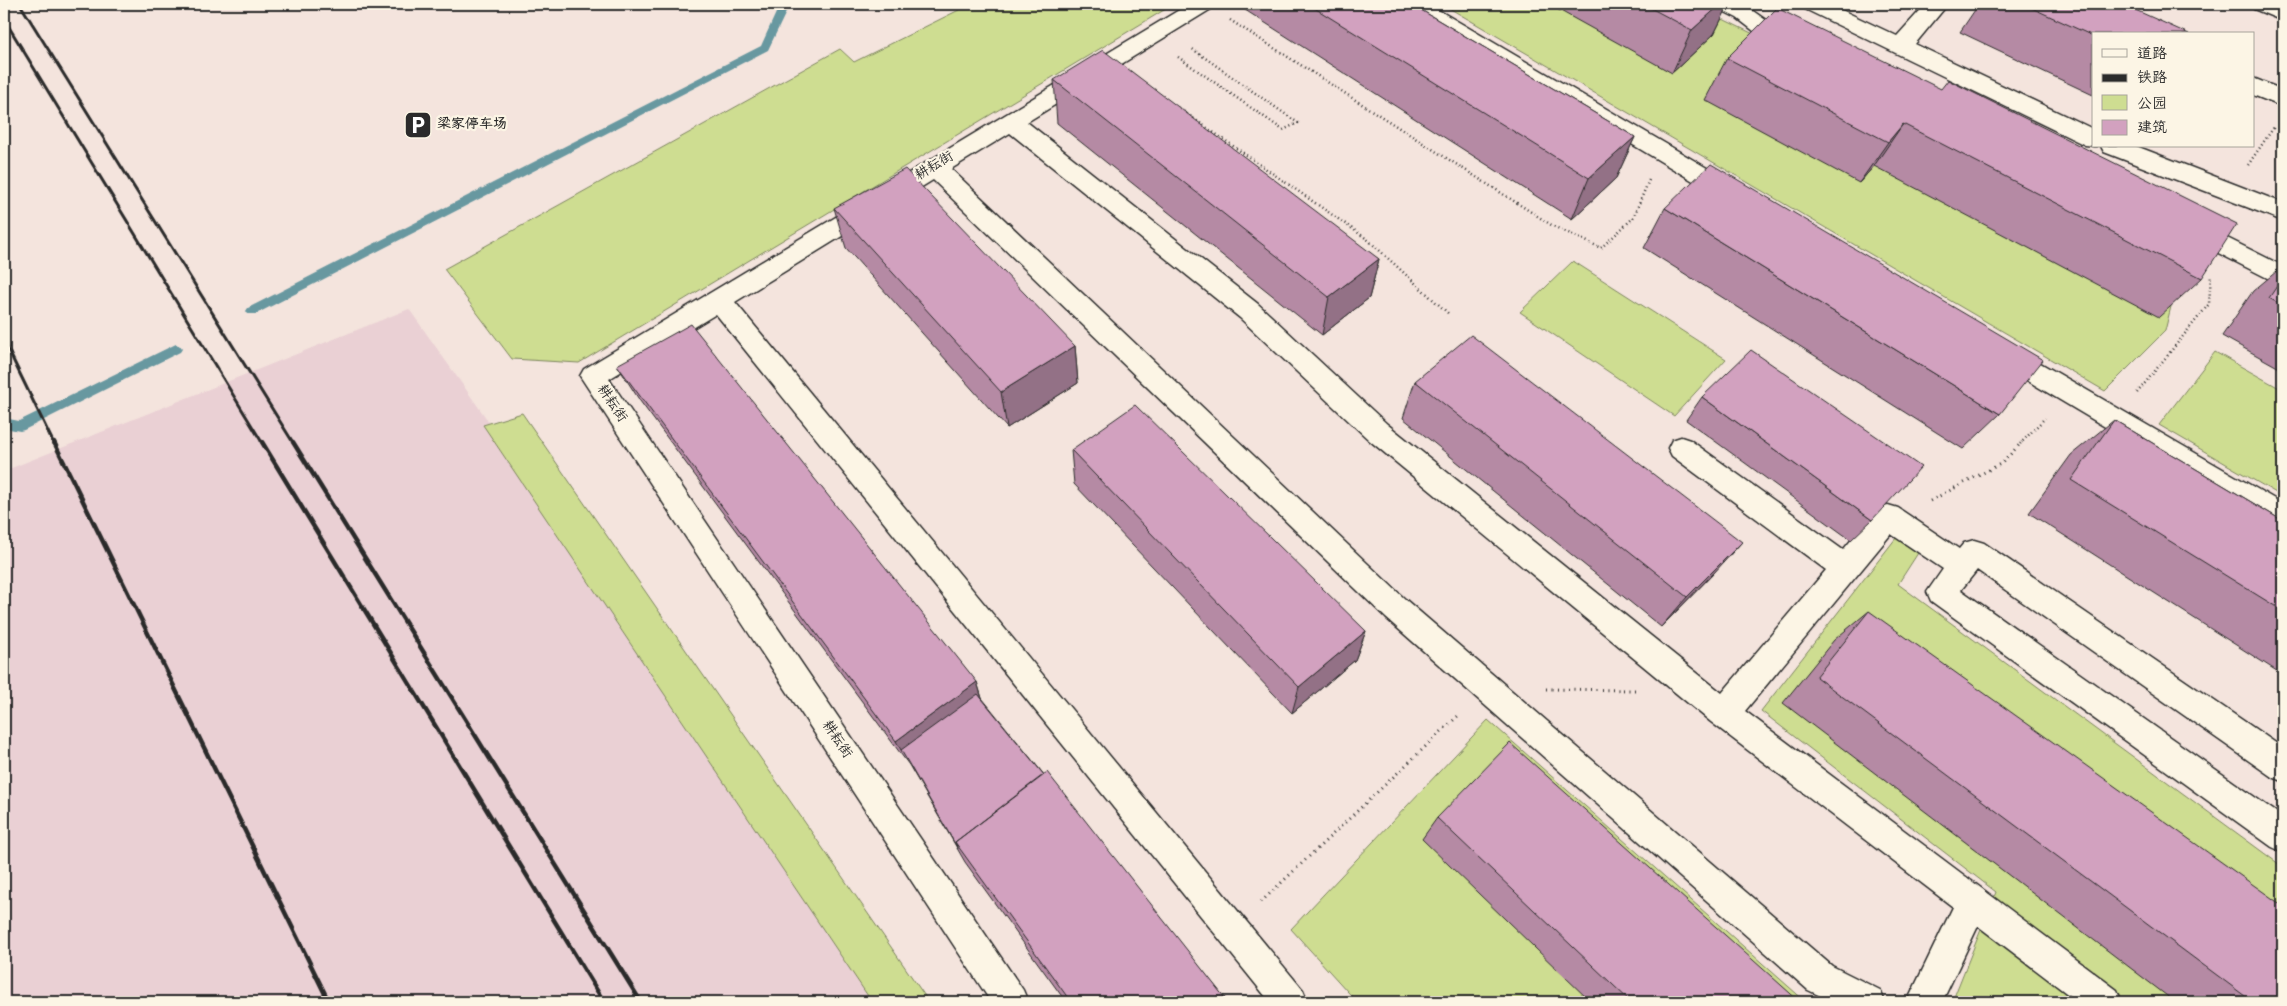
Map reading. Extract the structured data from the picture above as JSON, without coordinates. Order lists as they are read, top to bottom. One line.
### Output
{"streets":{"street":["耕耘街"]},"places":{"parking":["梁家停车场"]},"legend":["道路","铁路","公园","建筑"]}
